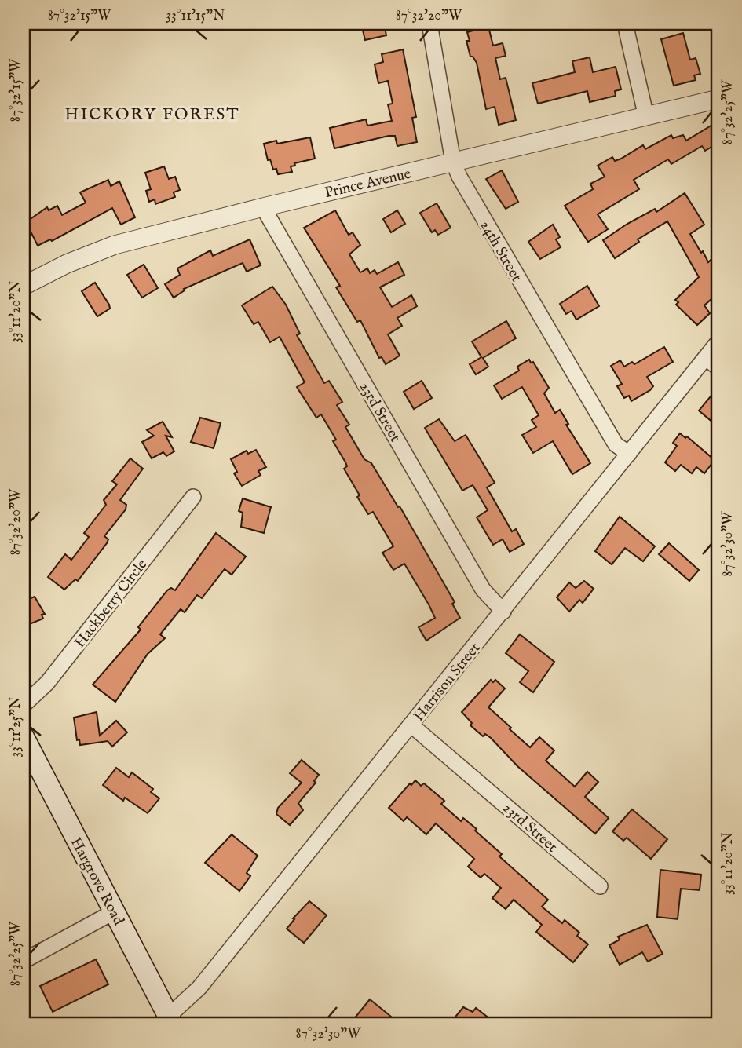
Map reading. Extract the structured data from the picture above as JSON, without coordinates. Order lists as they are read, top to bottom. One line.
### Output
{"streets":{"main road":["Hargrove Road"],"street":["Prince Avenue","24th Street","23rd Street","Hackberry Circle","Harrison Street"]},"crossings":[["Prince Avenue","24th Street"],["Prince Avenue","23rd Street"],["24th Street","Harrison Street"],["23rd Street","Harrison Street"],["Harrison Street","Hargrove Road"]],"districts":["HICKORY FOREST"],"coordinates":["87°32'15\"W","33°11'15\"N","87°32'20\"W","87°32'25\"W","33°11'20\"N","87°32'30\"W","33°11'25\"N"]}
